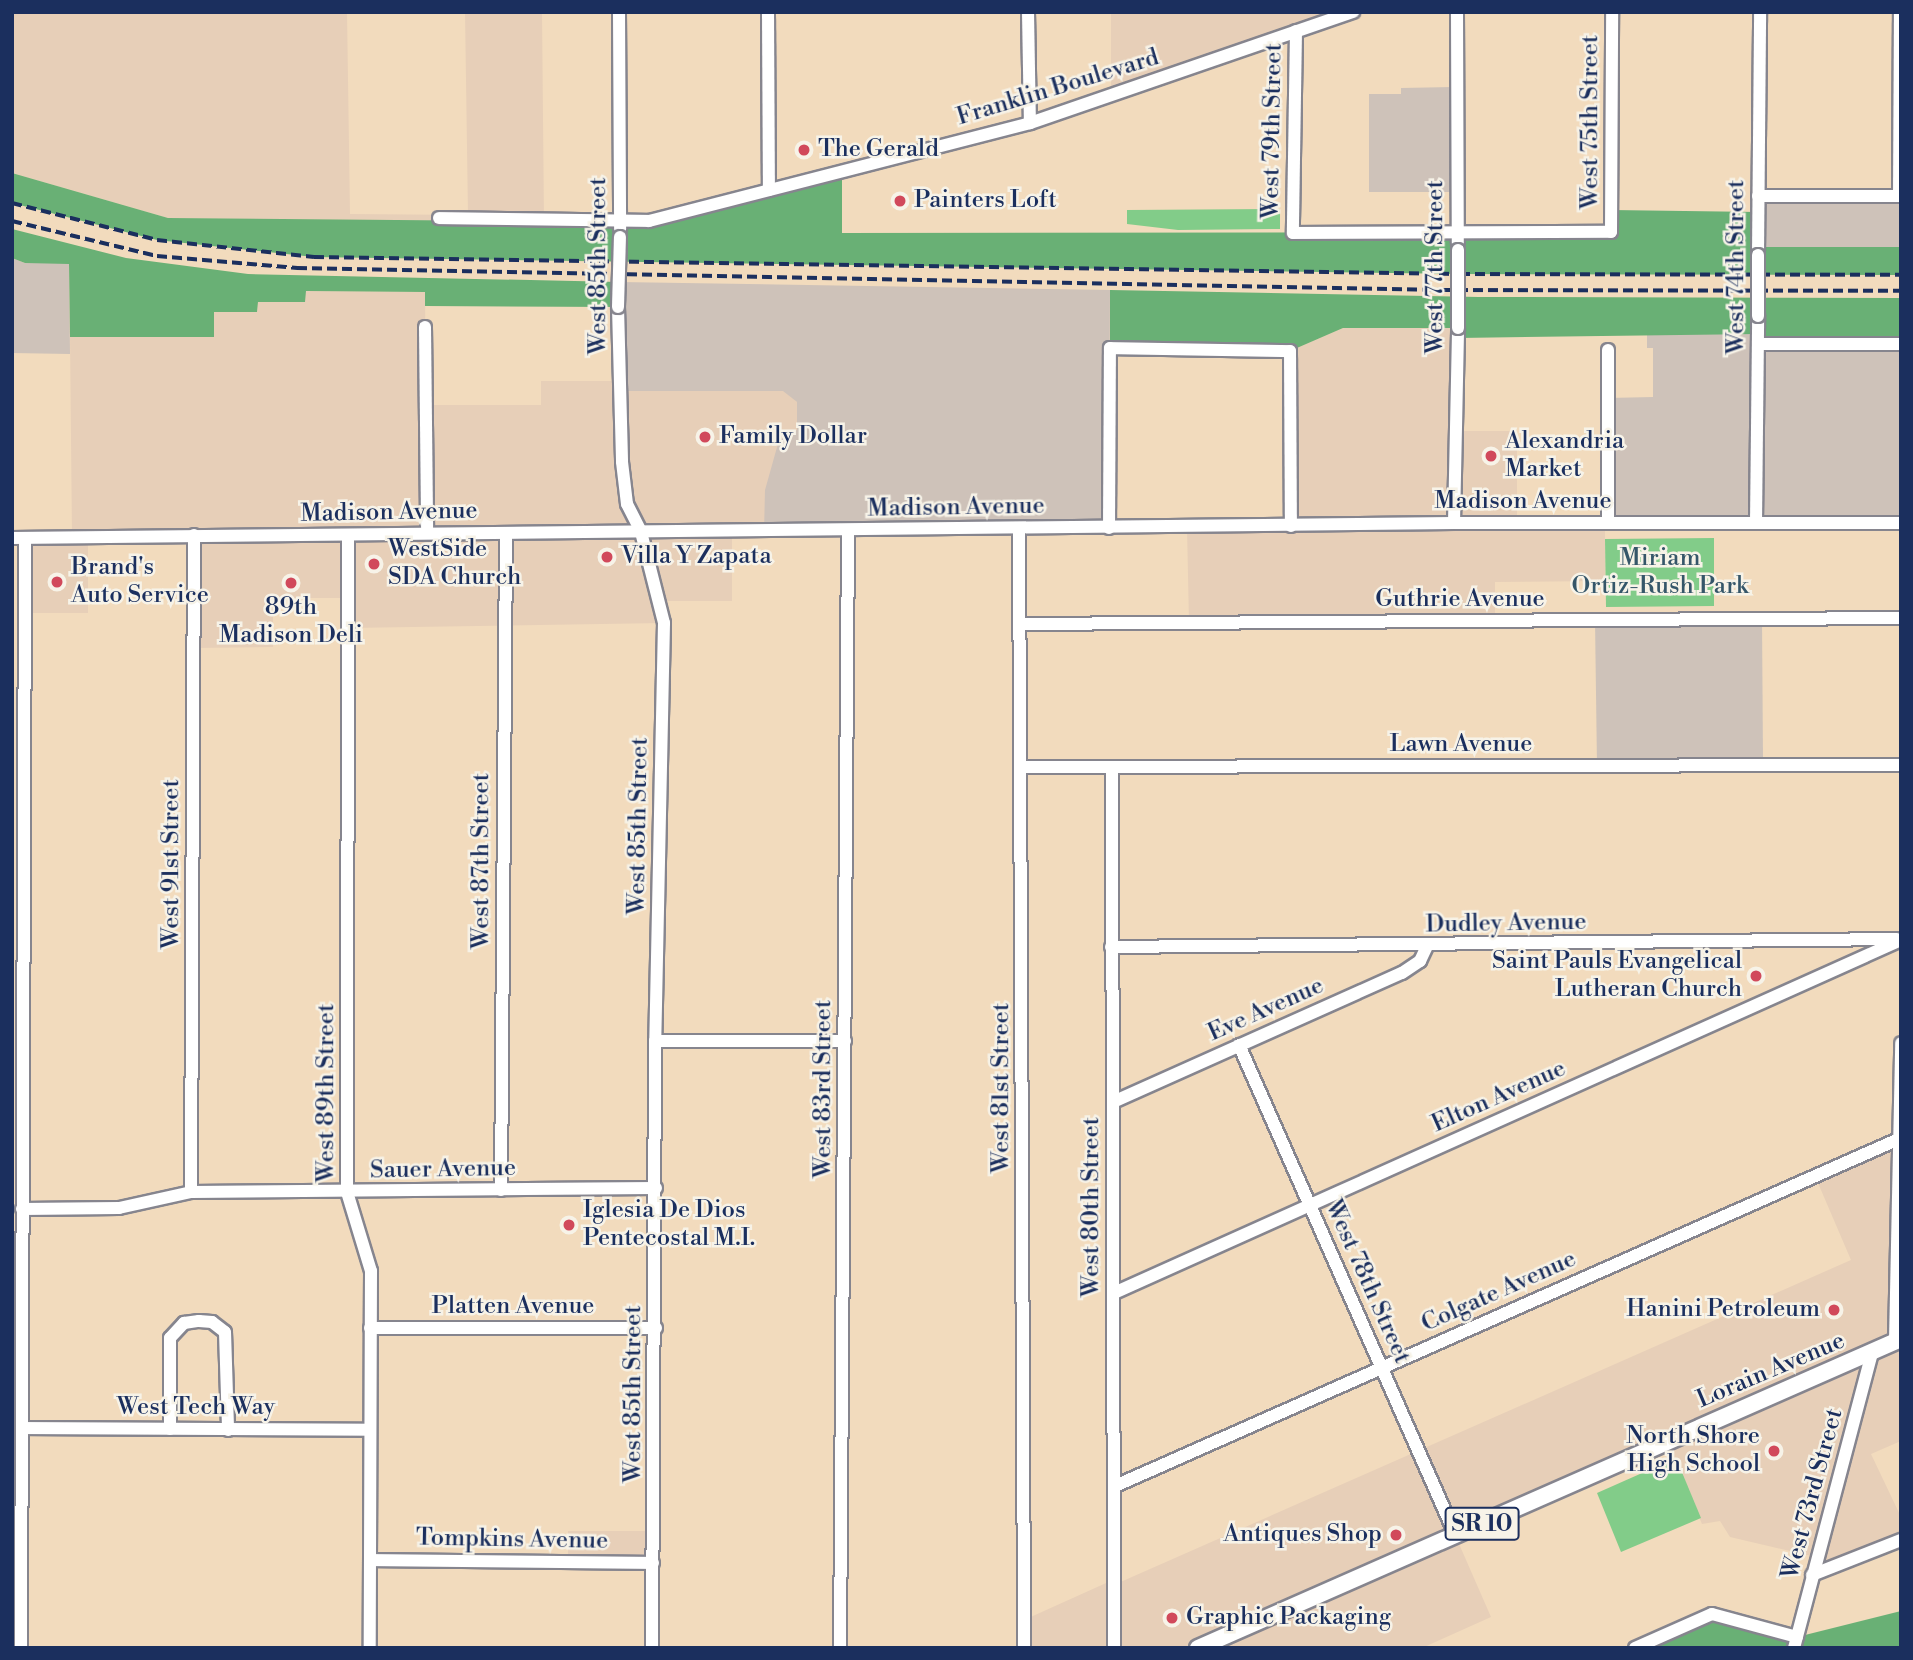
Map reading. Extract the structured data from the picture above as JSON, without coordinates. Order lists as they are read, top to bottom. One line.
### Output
{"streets":{"main road":["Lorain Avenue","SR 10"],"street":["Franklin Boulevard","West 75th Street","West 79th Street","West 85th Street","West 77th Street","West 74th Street","Madison Avenue","Guthrie Avenue","Lawn Avenue","West 87th Street","West 91st Street","Dudley Avenue","Eve Avenue","West 81st Street","West 83rd Street","West 89th Street","Elton Avenue","Sauer Avenue","West 80th Street","West 78th Street","Colgate Avenue","Platten Avenue","West Tech Way","West 73rd Street","Tompkins Avenue"]},"crossings":[["Franklin Boulevard","West 79th Street"],["Franklin Boulevard","West 85th Street"],["West 75th Street","West 79th Street"],["West 75th Street","West 77th Street"],["West 79th Street","West 77th Street"],["West 85th Street","Madison Avenue"],["West 85th Street","Sauer Avenue"],["West 85th Street","Platten Avenue"],["West 85th Street","Tompkins Avenue"],["West 77th Street","Madison Avenue"],["West 74th Street","Madison Avenue"],["Madison Avenue","West 87th Street"],["Madison Avenue","West 91st Street"],["Madison Avenue","West 81st Street"],["Madison Avenue","West 83rd Street"],["Madison Avenue","West 89th Street"],["Guthrie Avenue","West 81st Street"],["Lawn Avenue","West 81st Street"],["Lawn Avenue","West 80th Street"],["West 87th Street","Sauer Avenue"],["West 91st Street","Sauer Avenue"],["Dudley Avenue","Eve Avenue"],["Dudley Avenue","Elton Avenue"],["Dudley Avenue","West 80th Street"],["Eve Avenue","West 80th Street"],["Eve Avenue","West 78th Street"],["West 89th Street","Sauer Avenue"],["West 89th Street","Platten Avenue"],["West 89th Street","West Tech Way"],["West 89th Street","Tompkins Avenue"],["Elton Avenue","West 80th Street"],["Elton Avenue","West 78th Street"],["West 80th Street","Colgate Avenue"],["West 78th Street","Colgate Avenue"],["West 78th Street","Lorain Avenue"],["Lorain Avenue","West 73rd Street"]],"parks":["Miriam Ortiz-Rush Park"],"places":["The Gerald","Painters Loft","Family Dollar","Alexandria Market","Villa Y Zapata","WestSide SDA Church","Brand's Auto Service","89th Madison Deli","Saint Pauls Evangelical Lutheran Church","Iglesia De Dios Pentecostal M.I.","Hanini Petroleum","North Shore High School","Antiques Shop","Graphic Packaging"]}
